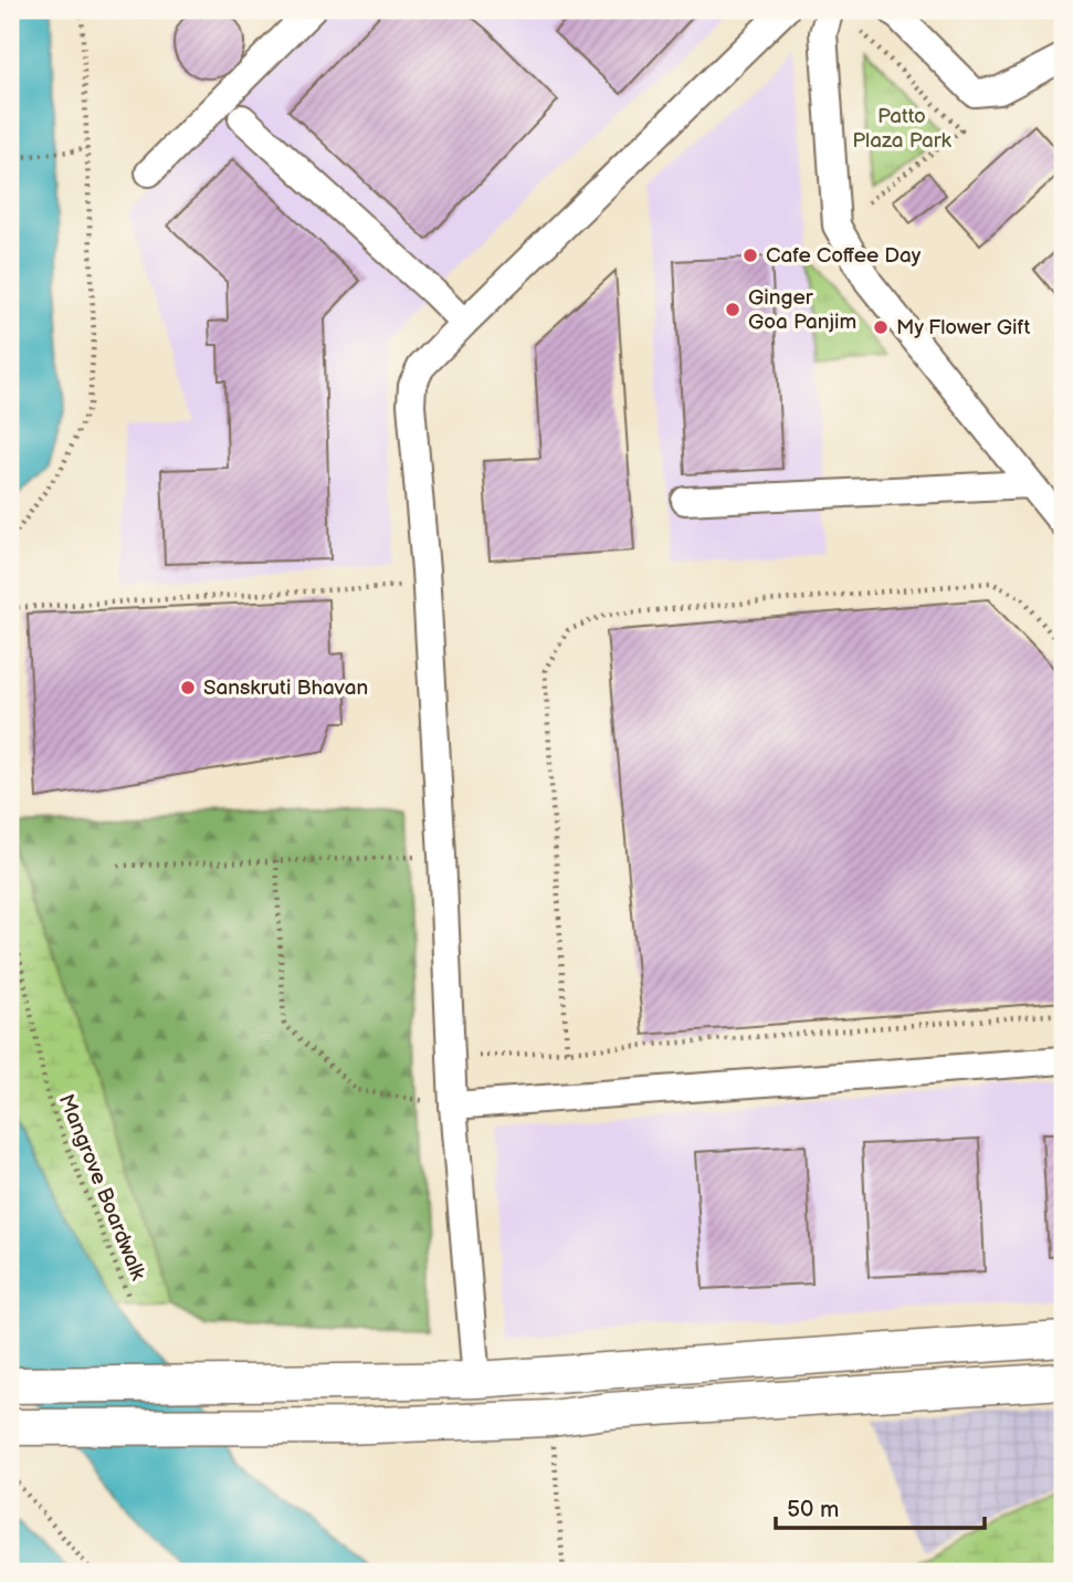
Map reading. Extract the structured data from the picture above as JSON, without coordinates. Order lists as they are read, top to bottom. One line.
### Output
{"streets":{"path":["Mangrove Boardwalk"]},"parks":["Patto Plaza Park"],"places":["Cafe Coffee Day","Ginger Goa Panjim","My Flower Gift","Sanskruti Bhavan"],"scale_bar":"50 m"}
